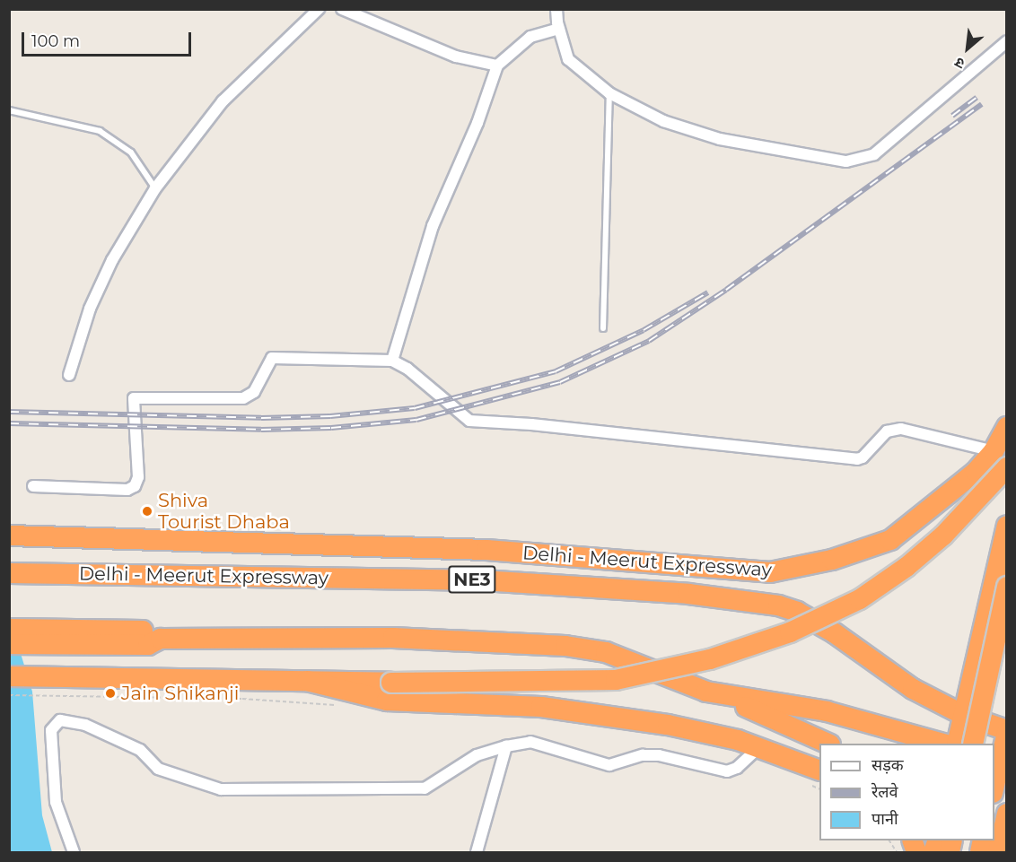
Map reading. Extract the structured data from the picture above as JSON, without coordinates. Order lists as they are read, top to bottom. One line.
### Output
{"streets":{"highway":["Delhi - Meerut Expressway","NE3"]},"places":["Shiva Tourist Dhaba","Jain Shikanji"],"legend":["सड़क","रेलवे","पानी"],"scale_bar":"100 m","north":"bottom left"}
